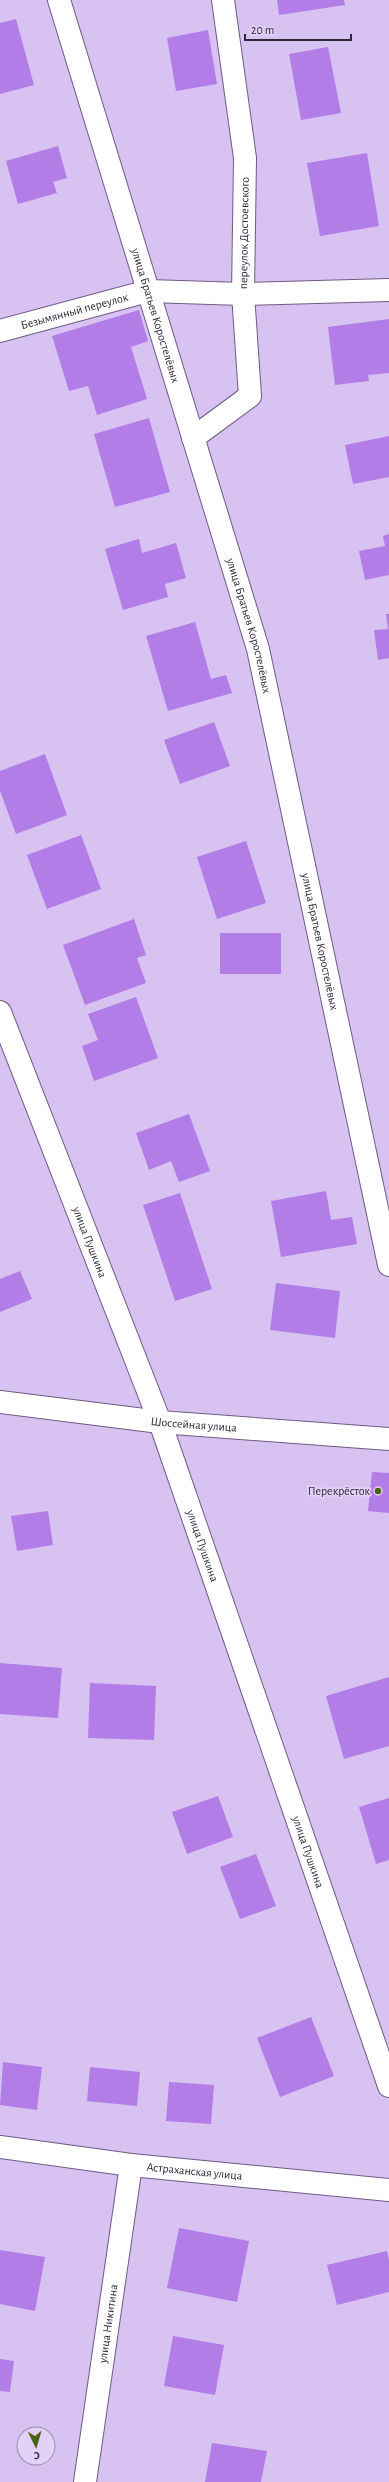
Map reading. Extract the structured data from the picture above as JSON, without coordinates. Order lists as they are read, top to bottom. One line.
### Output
{"streets":{"street":["переулок Достоевского","Безымянный переулок","улица Братьев Коростелёвых","улица Пушкина","Шоссейная улица","Астраханская улица","улица Никитина"]},"crossings":[["переулок Достоевского","Безымянный переулок"],["переулок Достоевского","улица Братьев Коростелёвых"],["Безымянный переулок","улица Братьев Коростелёвых"],["улица Пушкина","Шоссейная улица"],["Астраханская улица","улица Никитина"]],"places":["Перекрёсток"],"scale_bar":"20 m","north":"bottom"}
